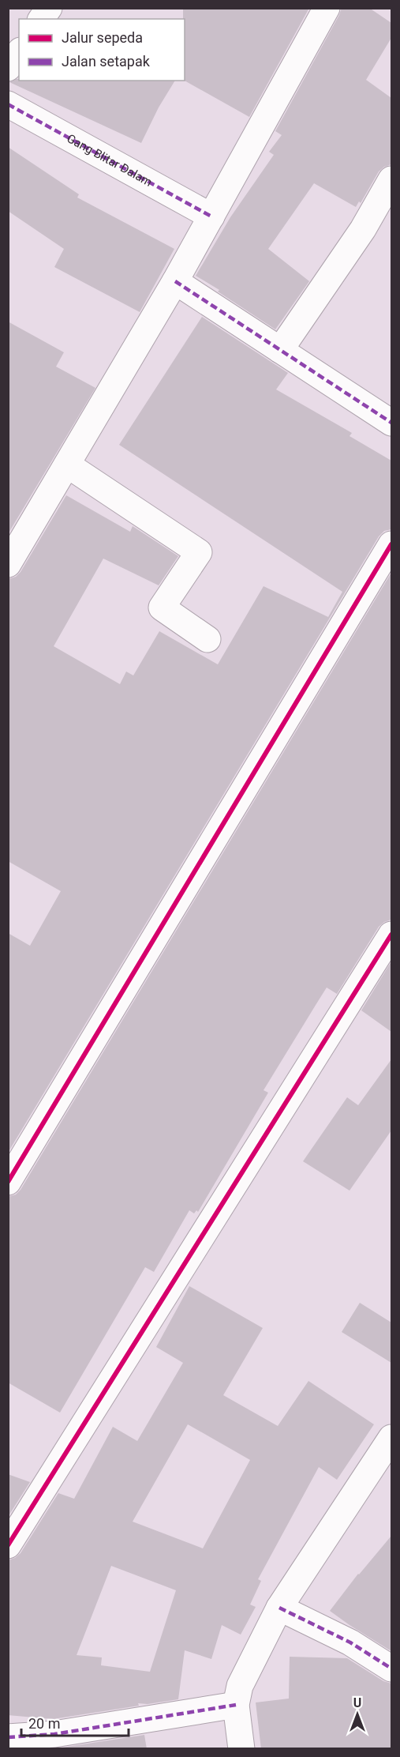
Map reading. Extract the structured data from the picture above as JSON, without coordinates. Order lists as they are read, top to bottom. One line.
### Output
{"streets":{"street":["Gang Blitar Dalam"]},"legend":["Jalur sepeda","Jalan setapak"],"scale_bar":"20 m","north":"top"}
